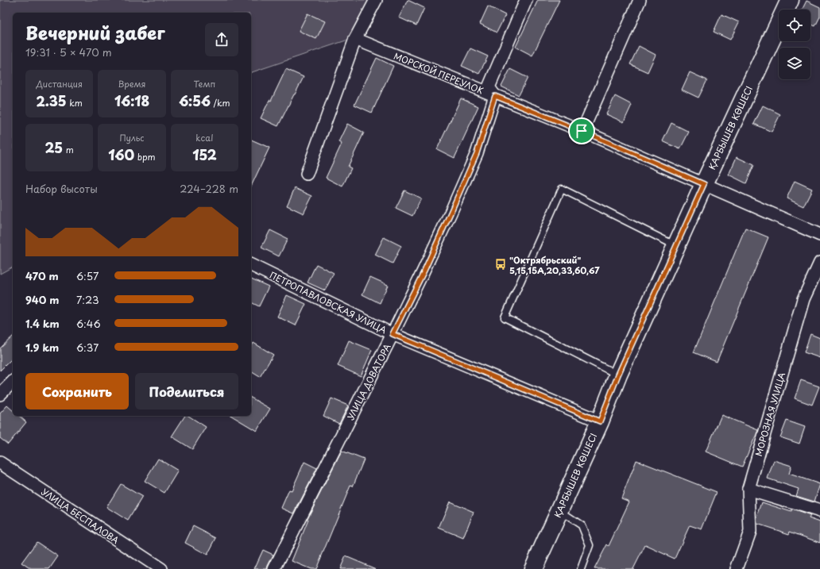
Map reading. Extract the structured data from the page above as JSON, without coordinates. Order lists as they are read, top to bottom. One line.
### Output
{"streets":{"main road":["ҚАРБЫШЕВ КӨШЕСІ"],"street":["МОРСКОЙ ПЕРЕУЛОК","ПЕТРОПАВЛОВСКАЯ УЛИЦА","УЛИЦА ДОВАТОРА","МОРОЗНАЯ УЛИЦА","УЛИЦА БЕСПАЛОВА"]},"crossings":[["МОРСКОЙ ПЕРЕУЛОК","ҚАРБЫШЕВ КӨШЕСІ"],["МОРСКОЙ ПЕРЕУЛОК","УЛИЦА ДОВАТОРА"],["ҚАРБЫШЕВ КӨШЕСІ","ПЕТРОПАВЛОВСКАЯ УЛИЦА"],["ПЕТРОПАВЛОВСКАЯ УЛИЦА","УЛИЦА ДОВАТОРА"]],"places":{"bus stop":["\"Октрябрьский\" 5,15,15А,20,33,60,67"]},"page":{"heading":["Вечерний забег","19:31 · 5 × 470 m"],"stats":[["Дистанция","2.35 km"],["Время","16:18"],["Темп","6:56 /km"],["25 m"],["Пульс","160 bpm"],["kcal","152"]],"chart":["Набор высоты","224–228 m"],"list":[{"name":"470 m","note":"6:57"},{"name":"940 m","note":"7:23"},{"name":"1.4 km","note":"6:46"},{"name":"1.9 km","note":"6:37"}],"buttons":["Сохранить","Поделиться"]}}
